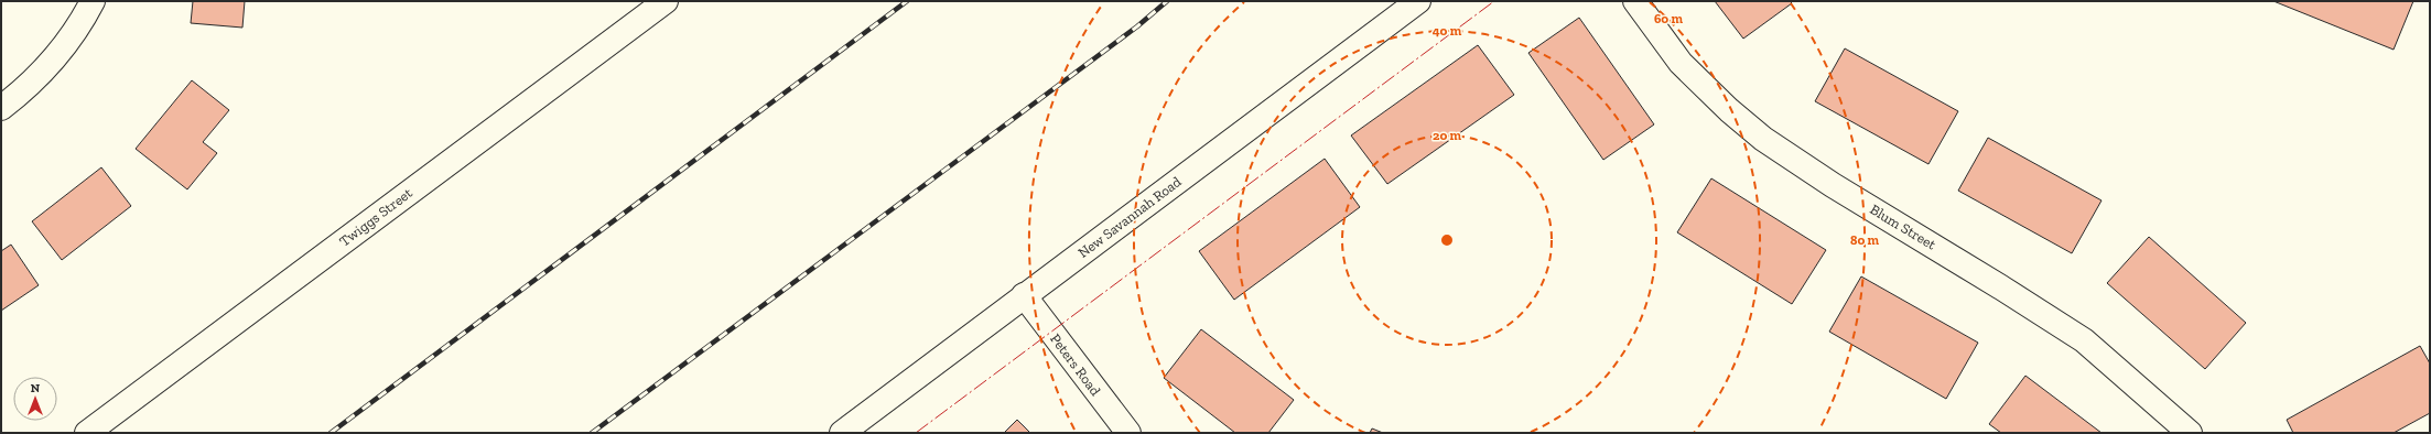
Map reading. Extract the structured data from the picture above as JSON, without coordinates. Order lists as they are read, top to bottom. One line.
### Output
{"streets":{"street":["Twiggs Street","New Savannah Road","Blum Street","Peters Road"]},"crossings":[["New Savannah Road","Peters Road"]],"north":"top","rings":["60 m","40 m","20 m","80 m"]}
